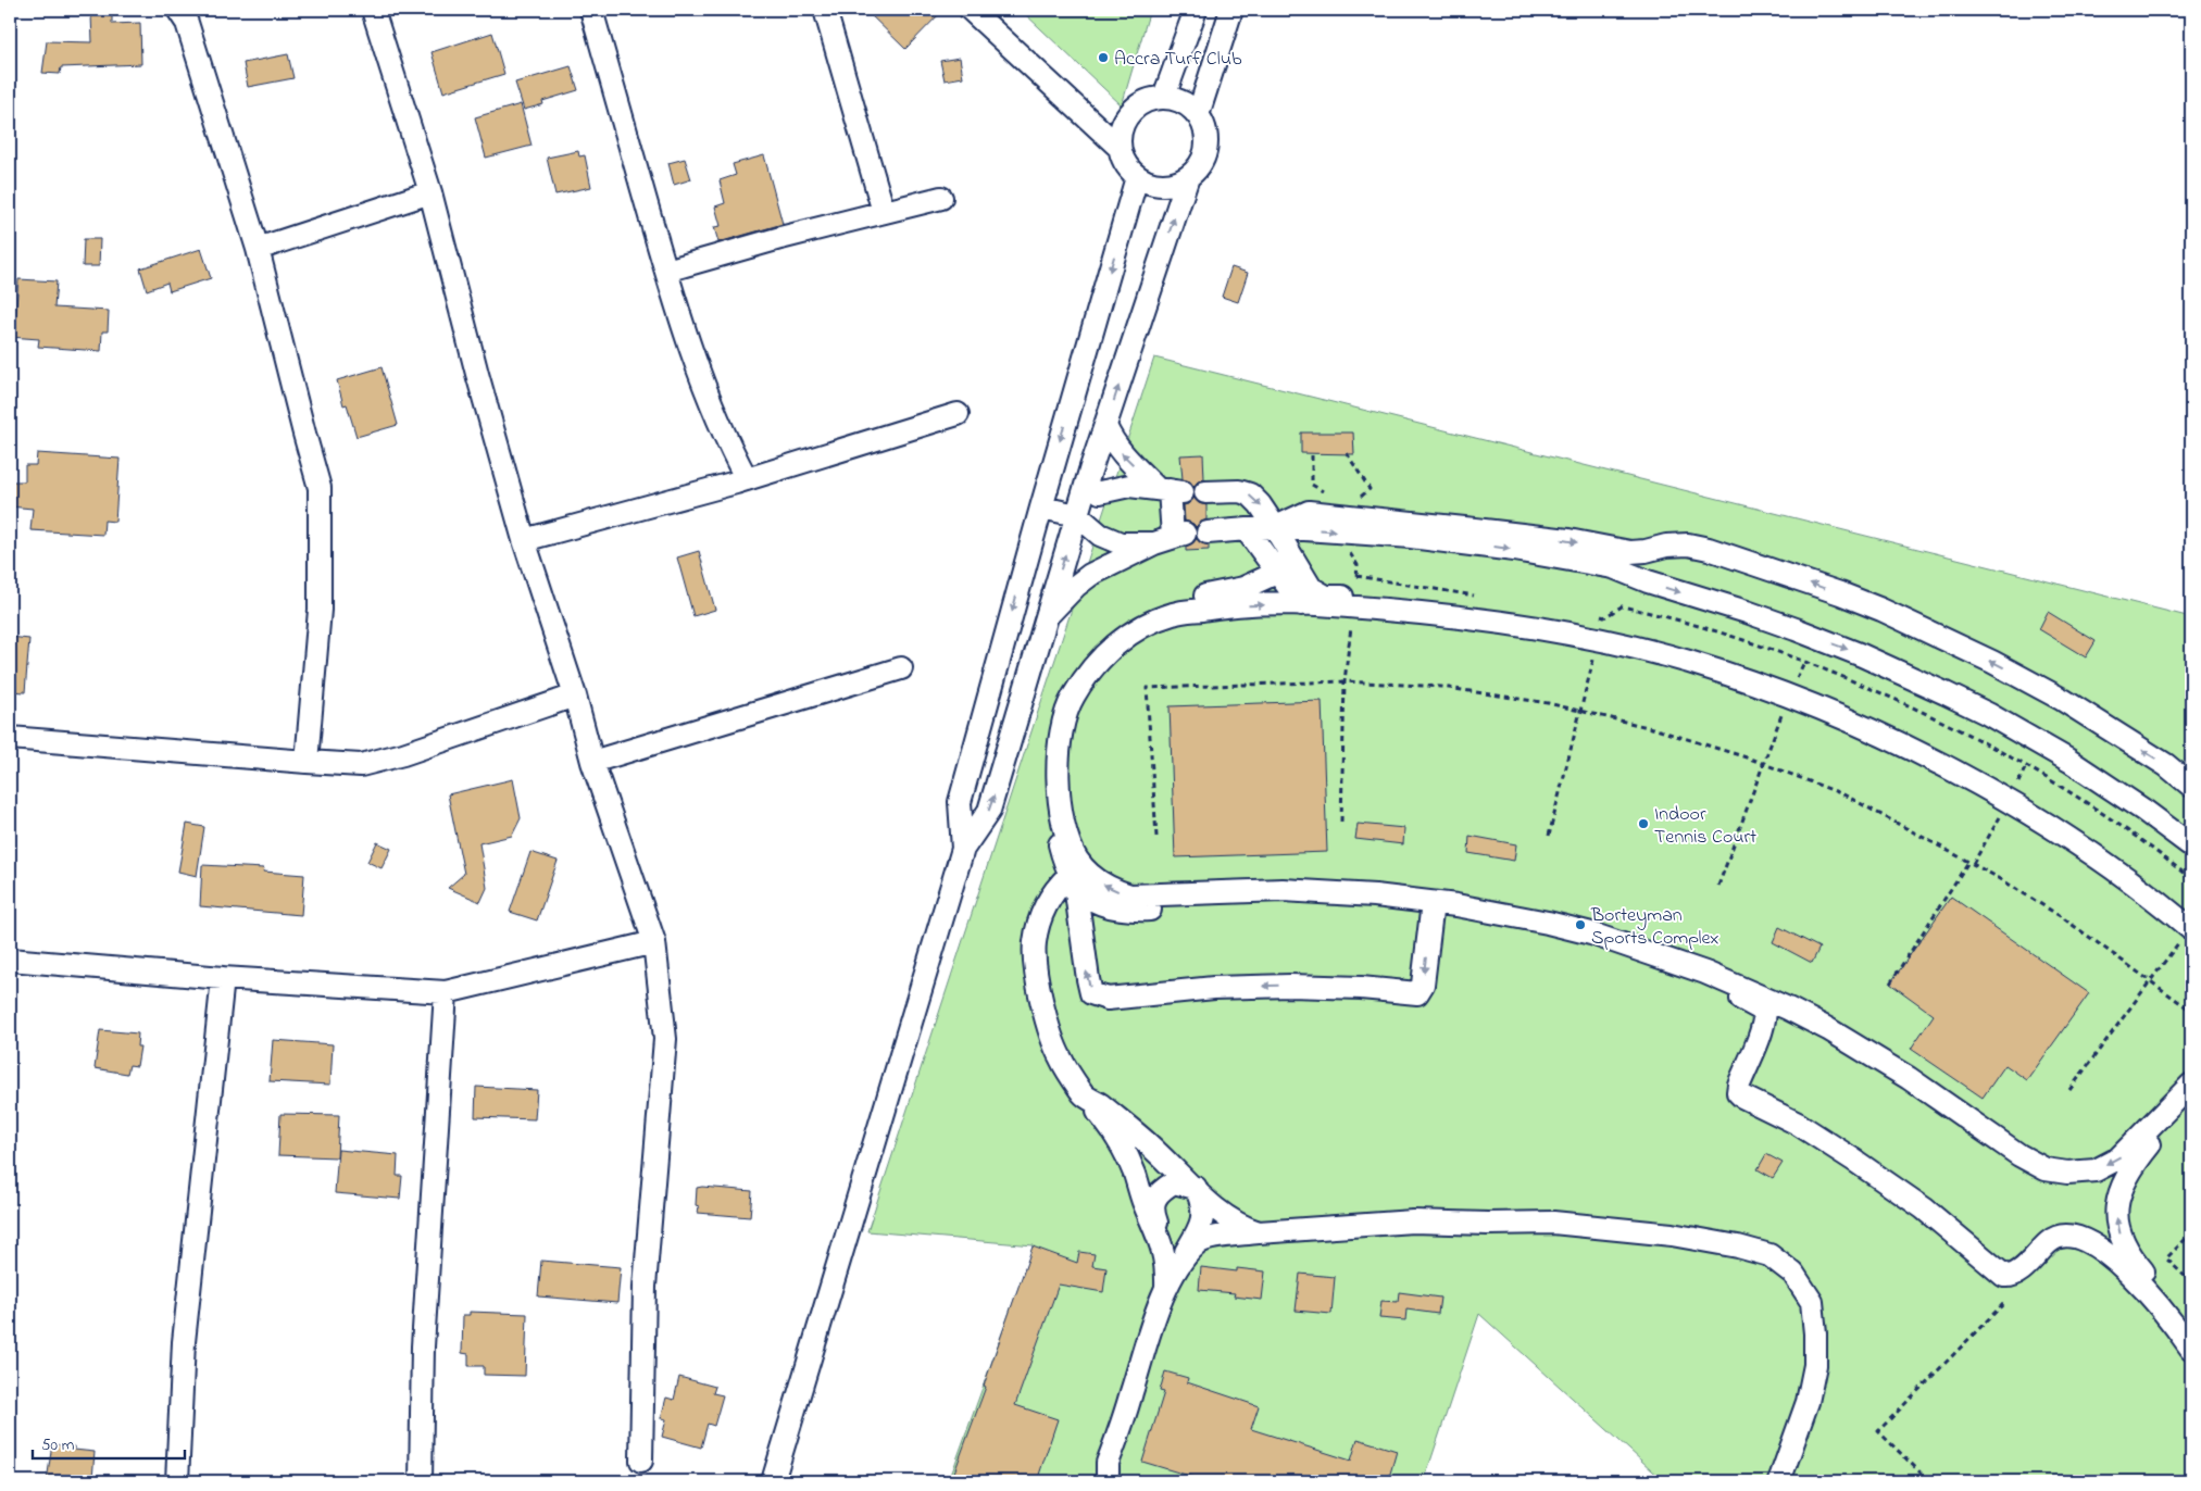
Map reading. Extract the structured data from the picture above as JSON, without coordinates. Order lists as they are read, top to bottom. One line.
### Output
{"places":["Accra Turf Club","Indoor Tennis Court","Borteyman Sports Complex"],"scale_bar":"50 m"}
